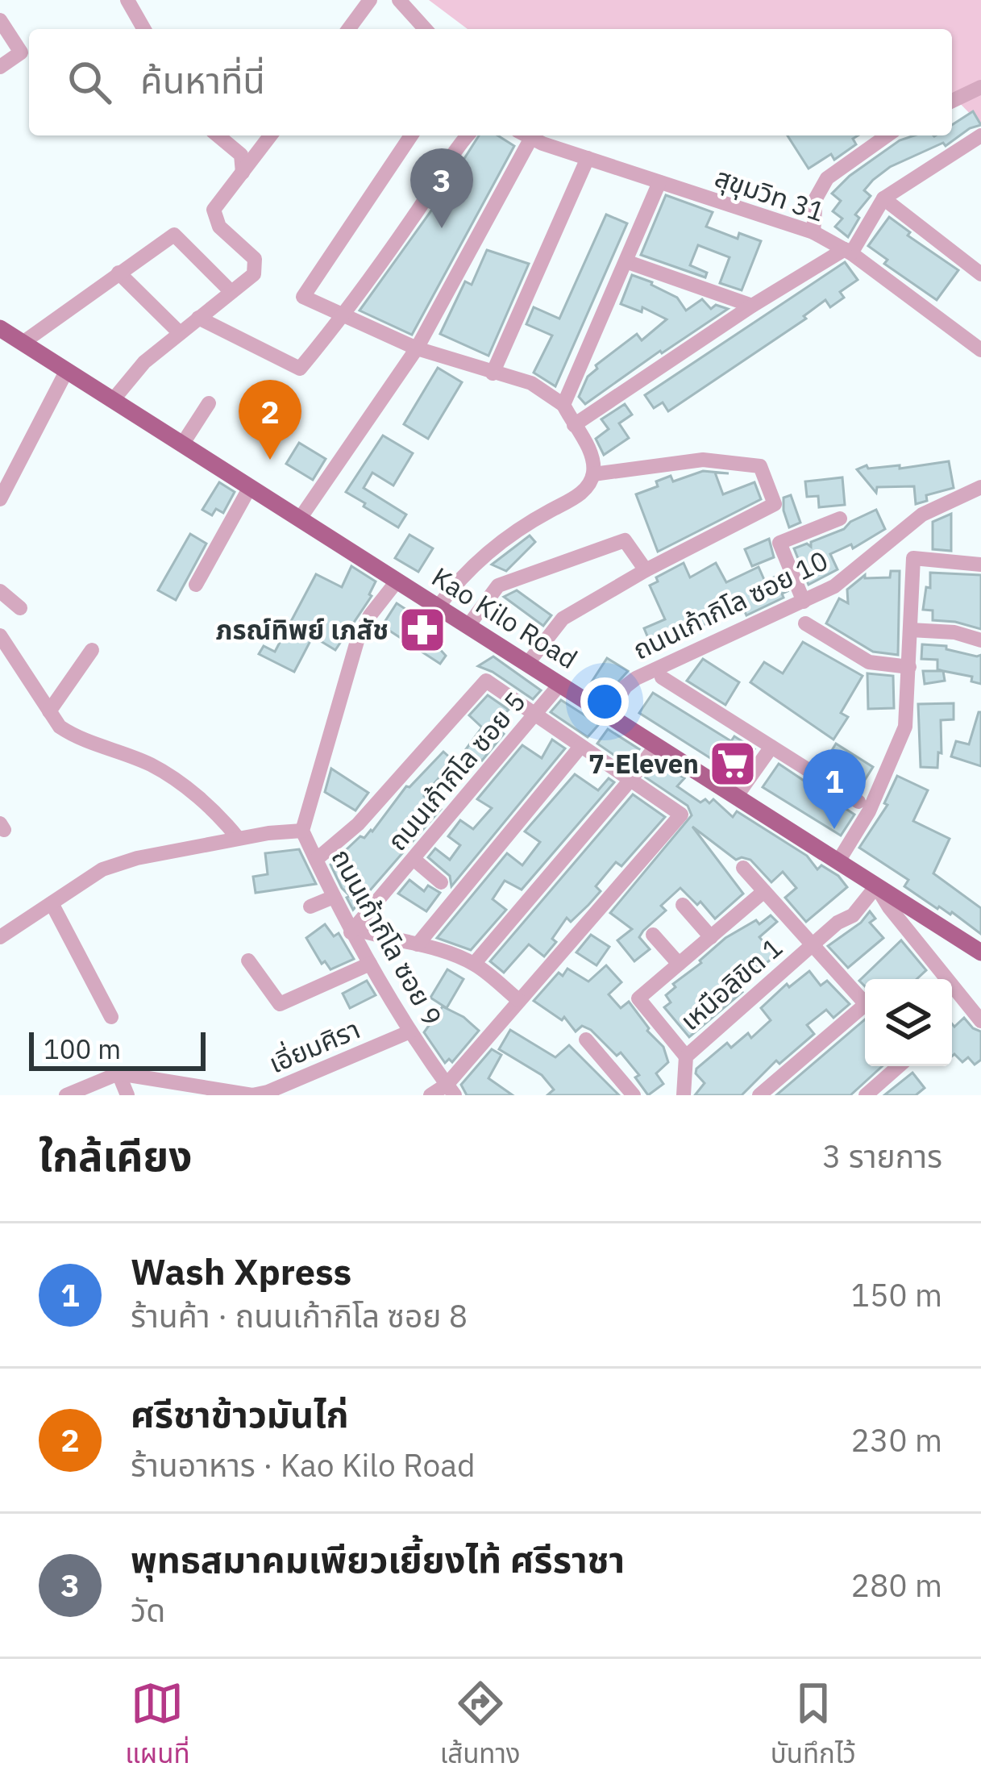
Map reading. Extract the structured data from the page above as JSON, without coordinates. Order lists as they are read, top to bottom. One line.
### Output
{"streets":{"main road":["Kao Kilo Road"],"street":["สุขุมวิท 31","ถนนเก้ากิโล ซอย 10","ถนนเก้ากิโล ซอย 5","ถนนเก้ากิโล ซอย 9","เหนือลิขิต 1","เอี่ยมศิรา"]},"crossings":[["ถนนเก้ากิโล ซอย 10","Kao Kilo Road"],["Kao Kilo Road","ถนนเก้ากิโล ซอย 5"],["Kao Kilo Road","ถนนเก้ากิโล ซอย 9"],["Kao Kilo Road","เหนือลิขิต 1"],["ถนนเก้ากิโล ซอย 5","ถนนเก้ากิโล ซอย 9"],["ถนนเก้ากิโล ซอย 9","เอี่ยมศิรา"]],"places":{"pharmacy":["ภรณ์ทิพย์ เภสัช"],"supermarket":["7-Eleven"]},"scale_bar":"100 m","page":{"search":"ค้นหาที่นี่","pins":["3","2","1"],"scale":"100 m","heading":["ใกล้เคียง","3 รายการ"],"list":[{"mark":"1","name":"Wash Xpress","note":"ร้านค้า · ถนนเก้ากิโล ซอย 8","value":"150 m"},{"mark":"2","name":"ศรีชาข้าวมันไก่","note":"ร้านอาหาร · Kao Kilo Road","value":"230 m"},{"mark":"3","name":"พุทธสมาคมเพียวเยี้ยงไท้ ศรีราชา","note":"วัด","value":"280 m"}],"nav":["แผนที่","เส้นทาง","บันทึกไว้"]}}
